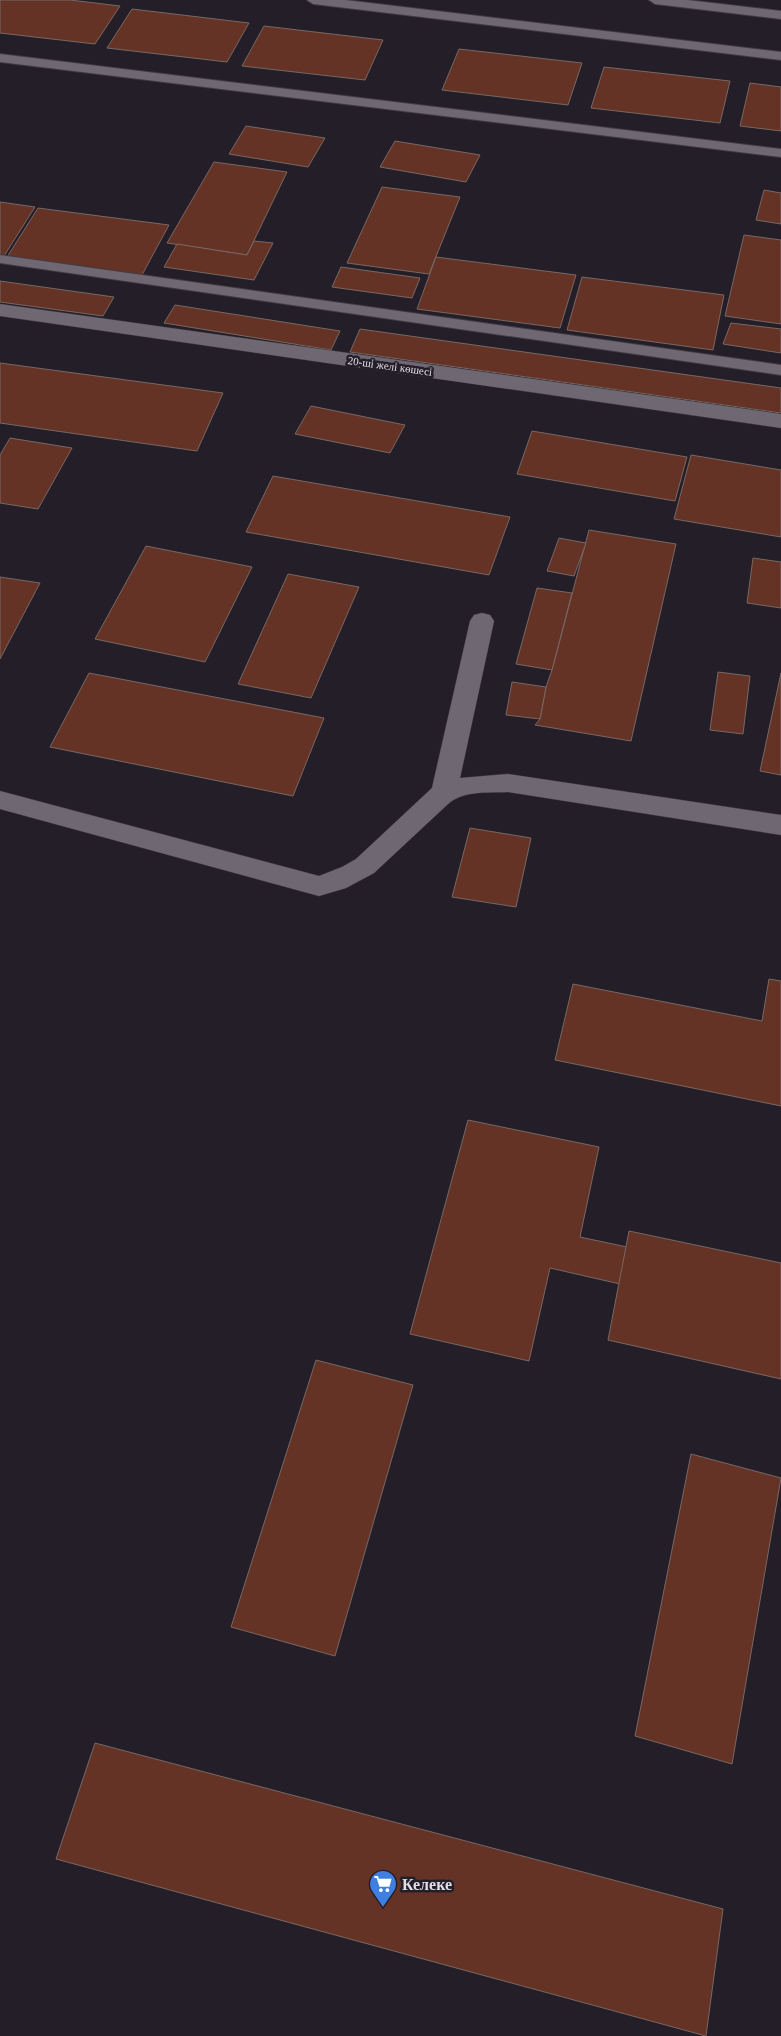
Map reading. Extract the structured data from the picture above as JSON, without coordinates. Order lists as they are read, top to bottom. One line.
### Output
{"streets":{"street":["20-ші желі көшесі"]},"places":{"supermarket":["Келеке"]}}
